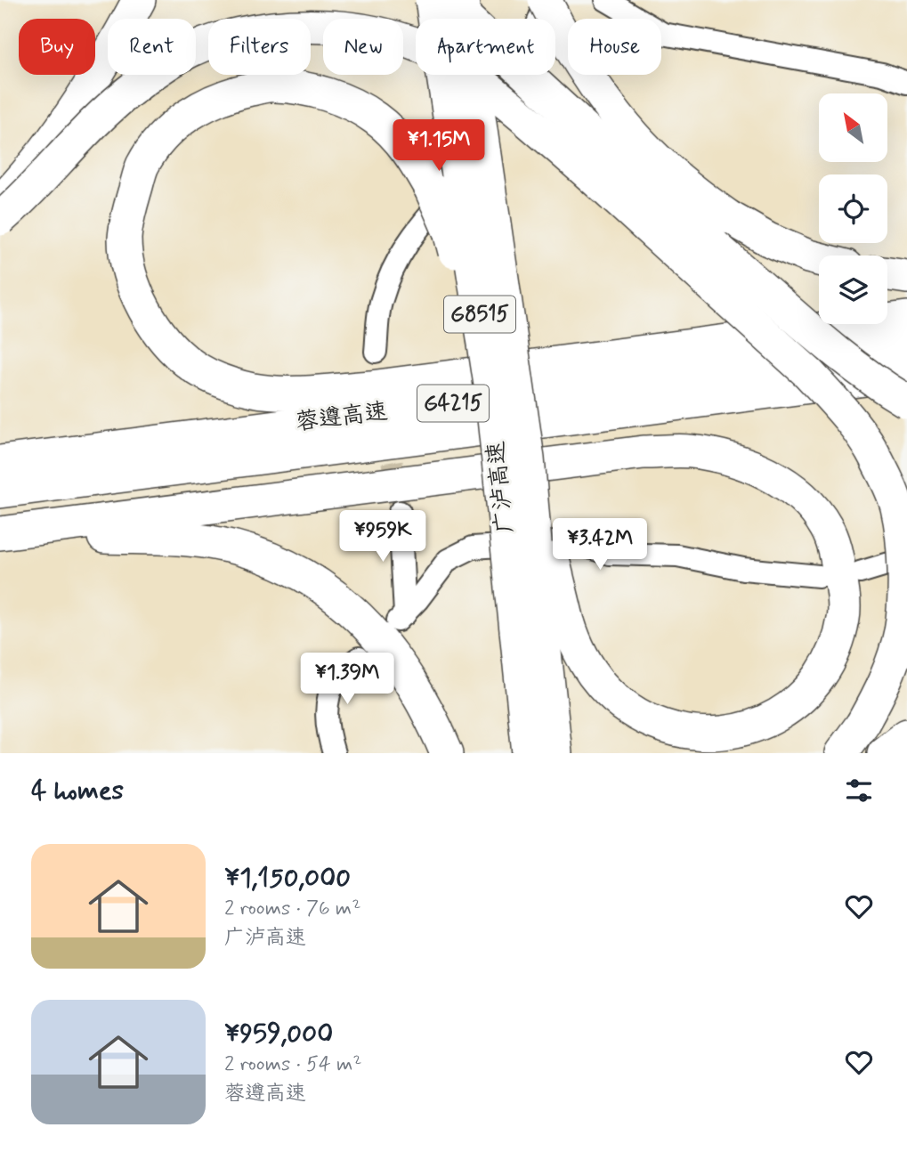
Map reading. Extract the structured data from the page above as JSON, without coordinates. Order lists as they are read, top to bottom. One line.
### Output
{"streets":{"highway":["G8515","G4215","蓉遵高速","广泸高速"]},"north":"top left","page":{"chip":["Buy","Rent","Filters","New","Apartment","House"],"price":["¥1.15M","¥959K","¥3.42M","¥1.39M"],"heading":"4 homes","list":[{"name":"¥1,150,000","note":"2 rooms · 76 m² · 广泸高速"},{"name":"¥959,000","note":"2 rooms · 54 m² · 蓉遵高速"}]}}
